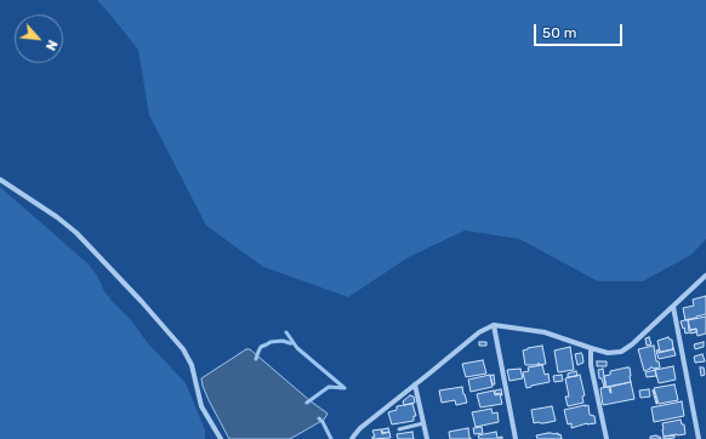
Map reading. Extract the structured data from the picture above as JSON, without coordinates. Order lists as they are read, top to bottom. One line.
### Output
{"scale_bar":"50 m","north":"bottom right"}
